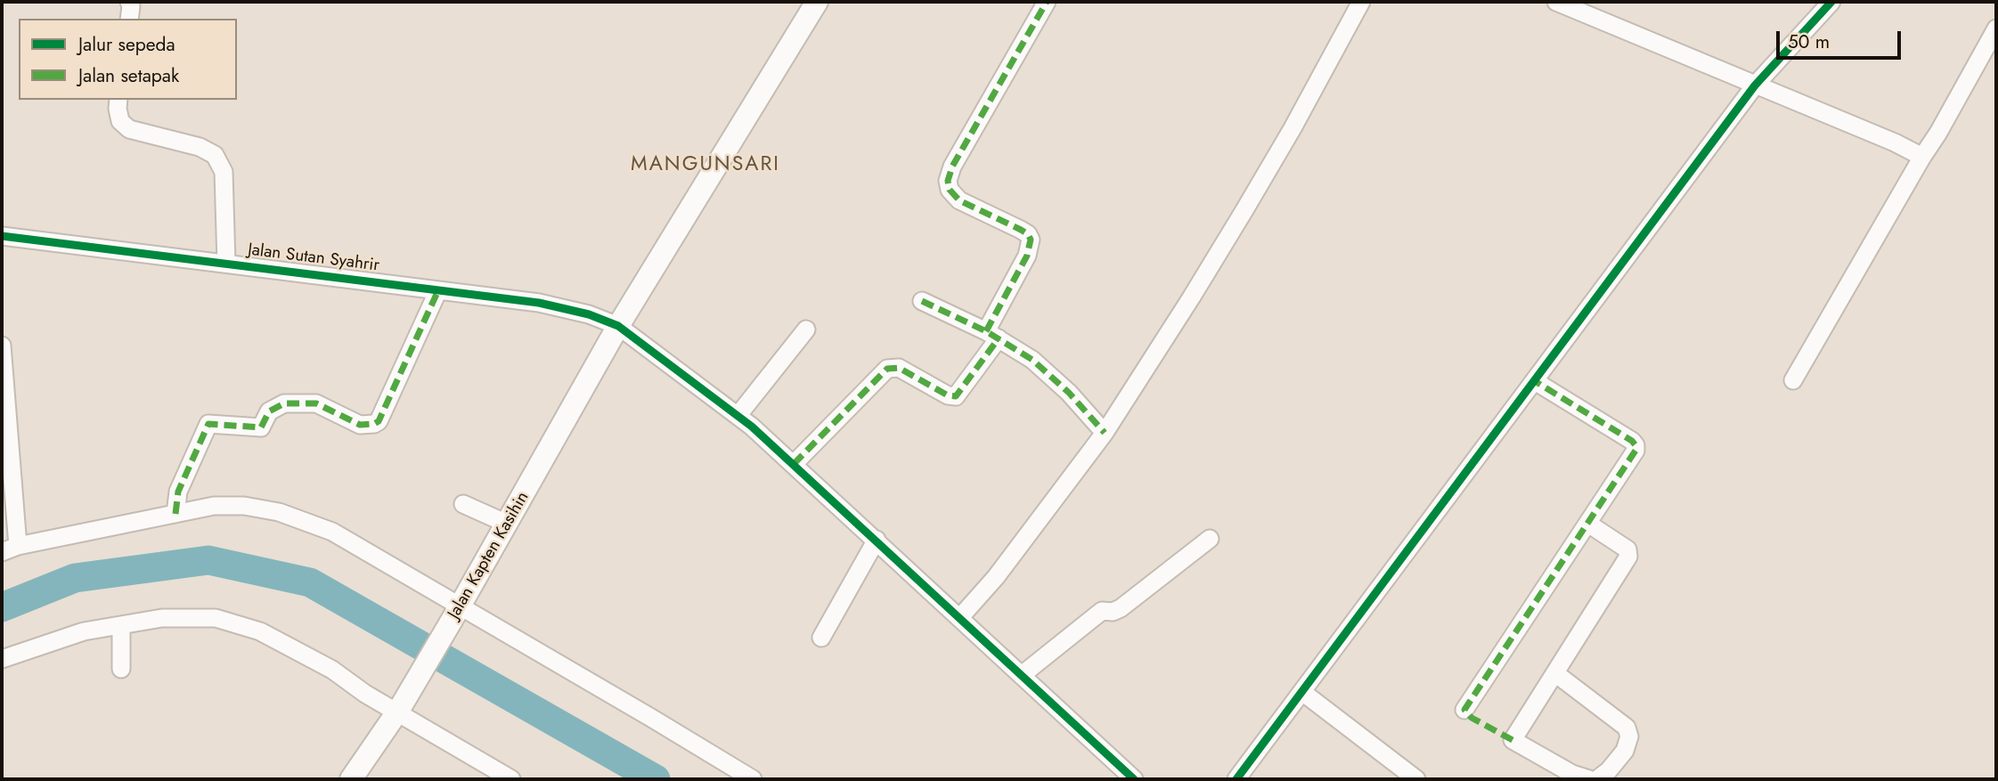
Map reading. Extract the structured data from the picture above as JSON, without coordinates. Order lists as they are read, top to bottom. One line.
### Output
{"streets":{"main road":["Jalan Kapten Kasihin"],"street":["Jalan Sutan Syahrir"]},"crossings":[["Jalan Sutan Syahrir","Jalan Kapten Kasihin"]],"districts":["MANGUNSARI"],"legend":["Jalur sepeda","Jalan setapak"],"scale_bar":"50 m"}
